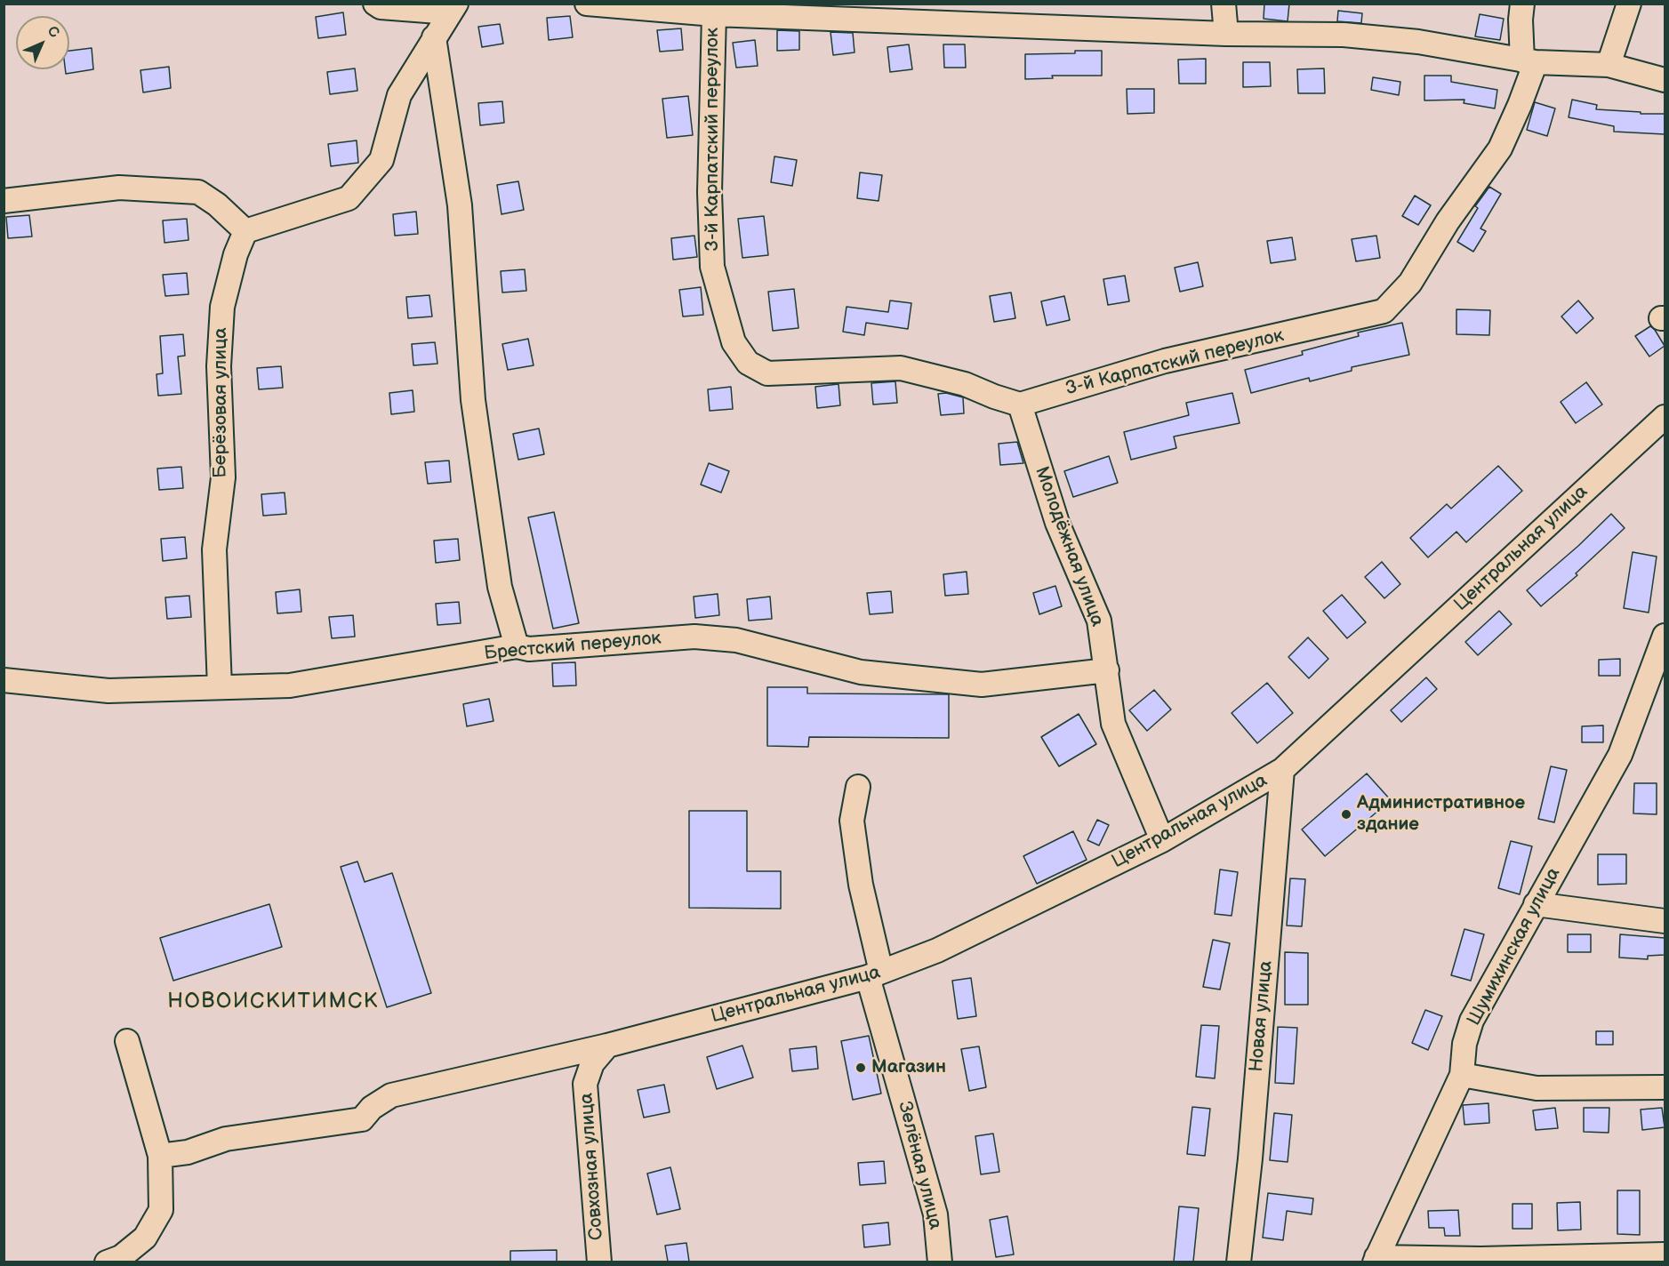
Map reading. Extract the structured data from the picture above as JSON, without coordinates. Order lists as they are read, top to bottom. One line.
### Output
{"streets":{"street":["3-й Карпатский переулок","Берёзовая улица","Молодёжная улица","Центральная улица","Брестский переулок","Шумихинская улица","Новая улица","Зелёная улица","Совхозная улица"]},"crossings":[["3-й Карпатский переулок","Молодёжная улица"],["Берёзовая улица","Брестский переулок"],["Молодёжная улица","Центральная улица"],["Молодёжная улица","Брестский переулок"],["Центральная улица","Новая улица"],["Центральная улица","Зелёная улица"],["Центральная улица","Совхозная улица"]],"districts":["НОВОИСКИТИМСК"],"places":["Административное здание","Магазин"],"north":"top right"}
